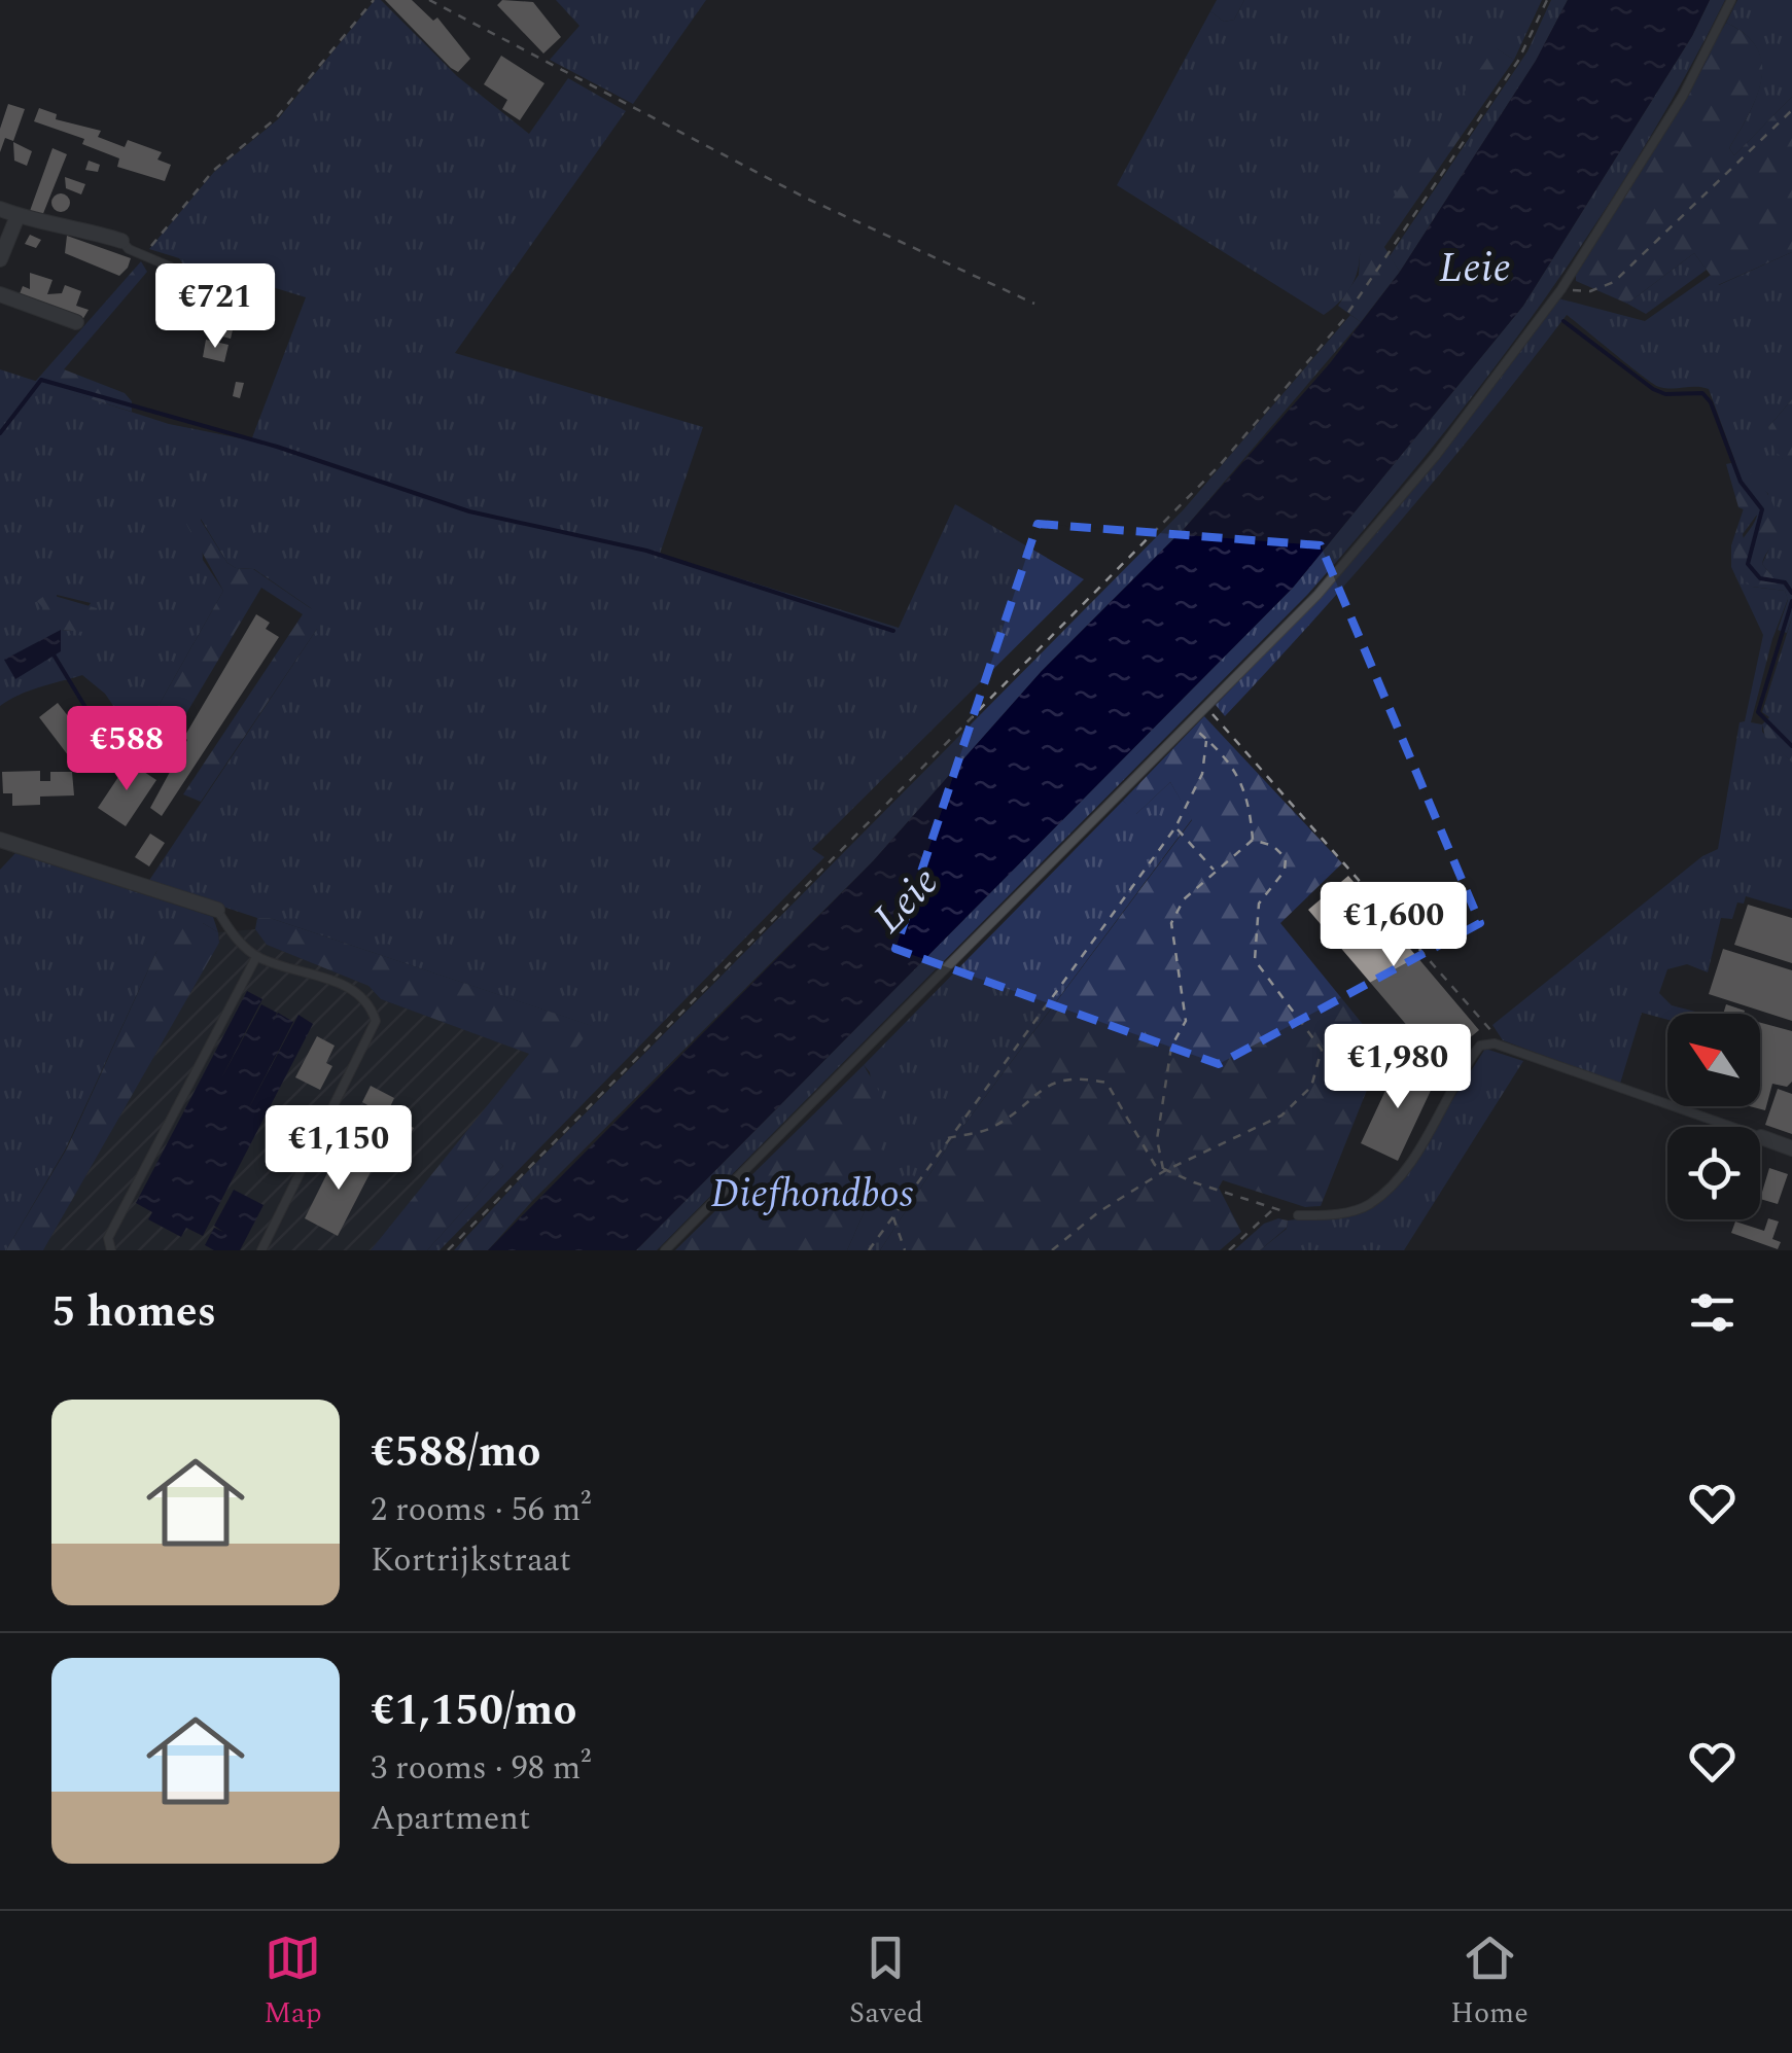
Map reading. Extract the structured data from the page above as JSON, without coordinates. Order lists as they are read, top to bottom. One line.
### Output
{"water":["Leie"],"parks":["Diefhondbos"],"north":"top left","page":{"price":["€721","€588","€1,600","€1,980","€1,150"],"heading":"5 homes","list":[{"name":"€588/mo","note":"2 rooms · 56 m² · Kortrijkstraat"},{"name":"€1,150/mo","note":"3 rooms · 98 m² · Apartment"}],"tabs":["Map","Saved","Home"]}}
